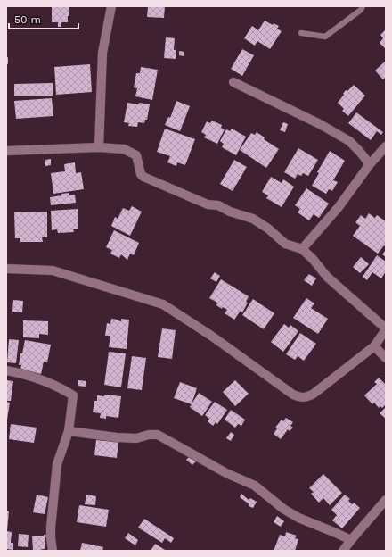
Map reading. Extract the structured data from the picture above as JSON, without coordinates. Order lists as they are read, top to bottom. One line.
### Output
{"scale_bar":"50 m"}
